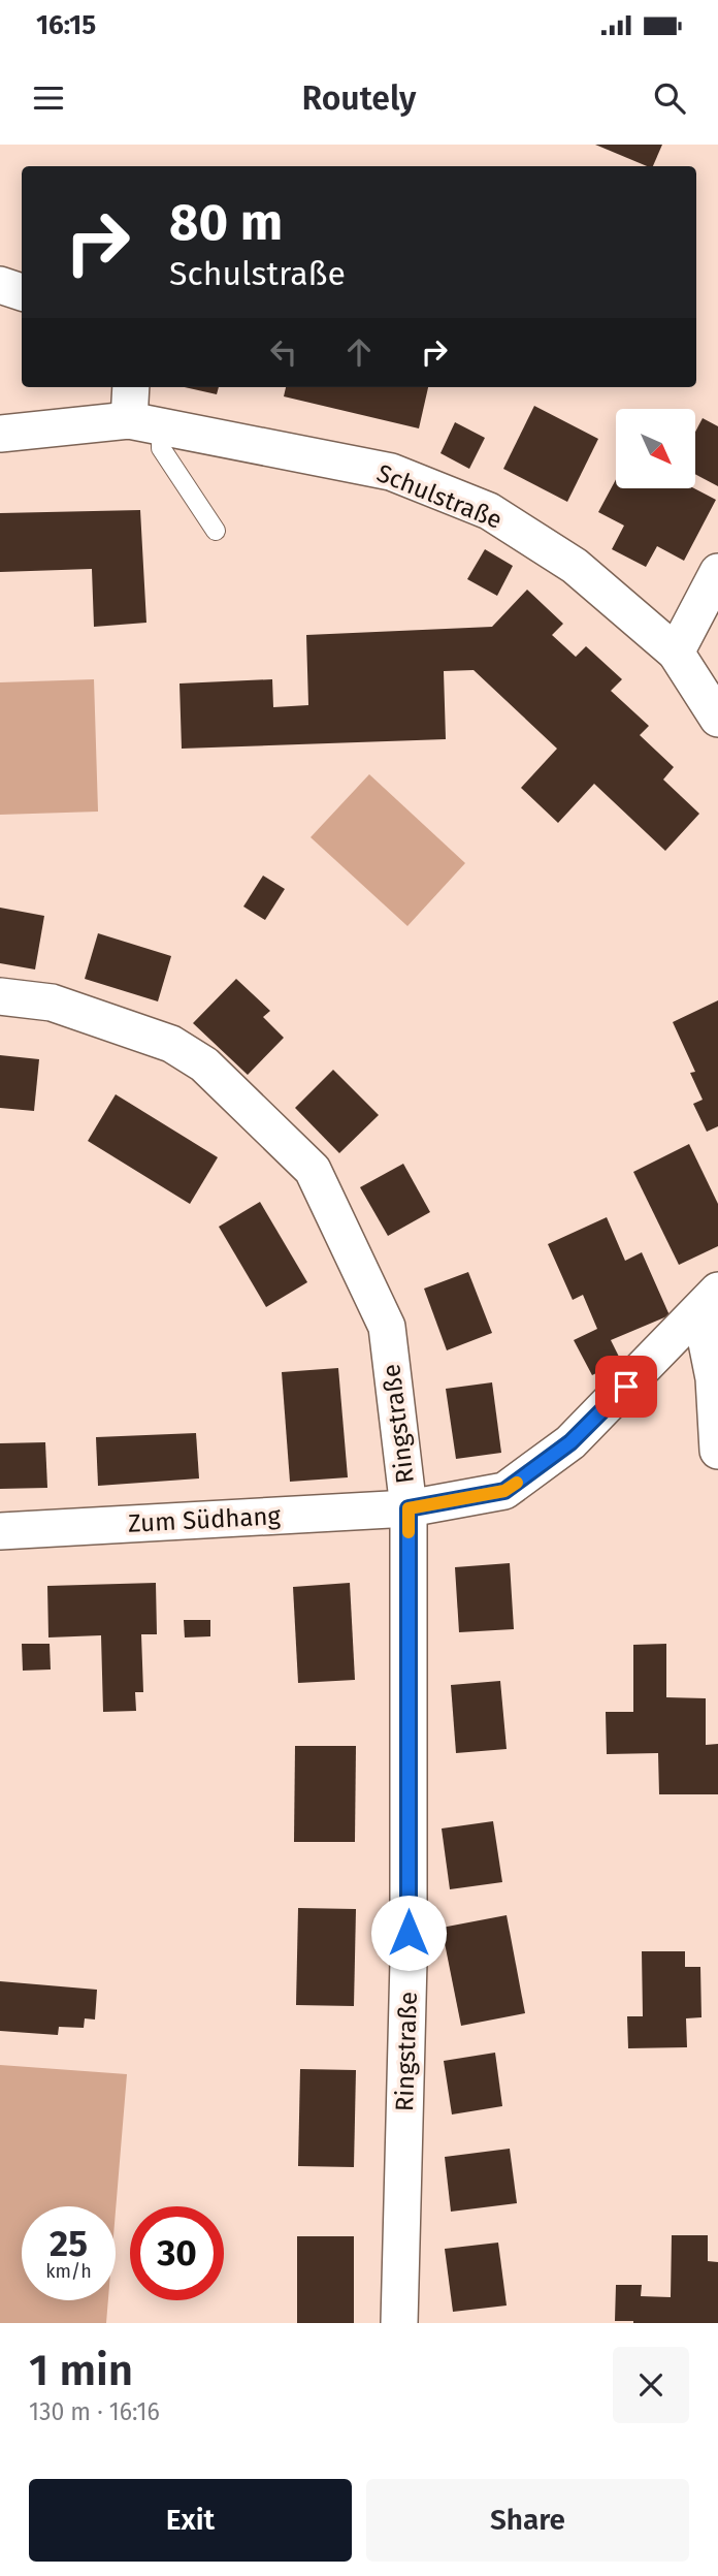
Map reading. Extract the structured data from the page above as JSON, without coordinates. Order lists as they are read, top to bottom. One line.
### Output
{"streets":{"street":["Schulstraße","Ringstraße","Zum Südhang"]},"crossings":[["Ringstraße","Zum Südhang"]],"north":"bottom right","page":{"status":"16:15","header":"Routely","turn":["80 m","Schulstraße"],"speed":"25 km/h","limit":"30","heading":["1 min","130 m · 16:16"],"buttons":["Exit","Share"]}}
